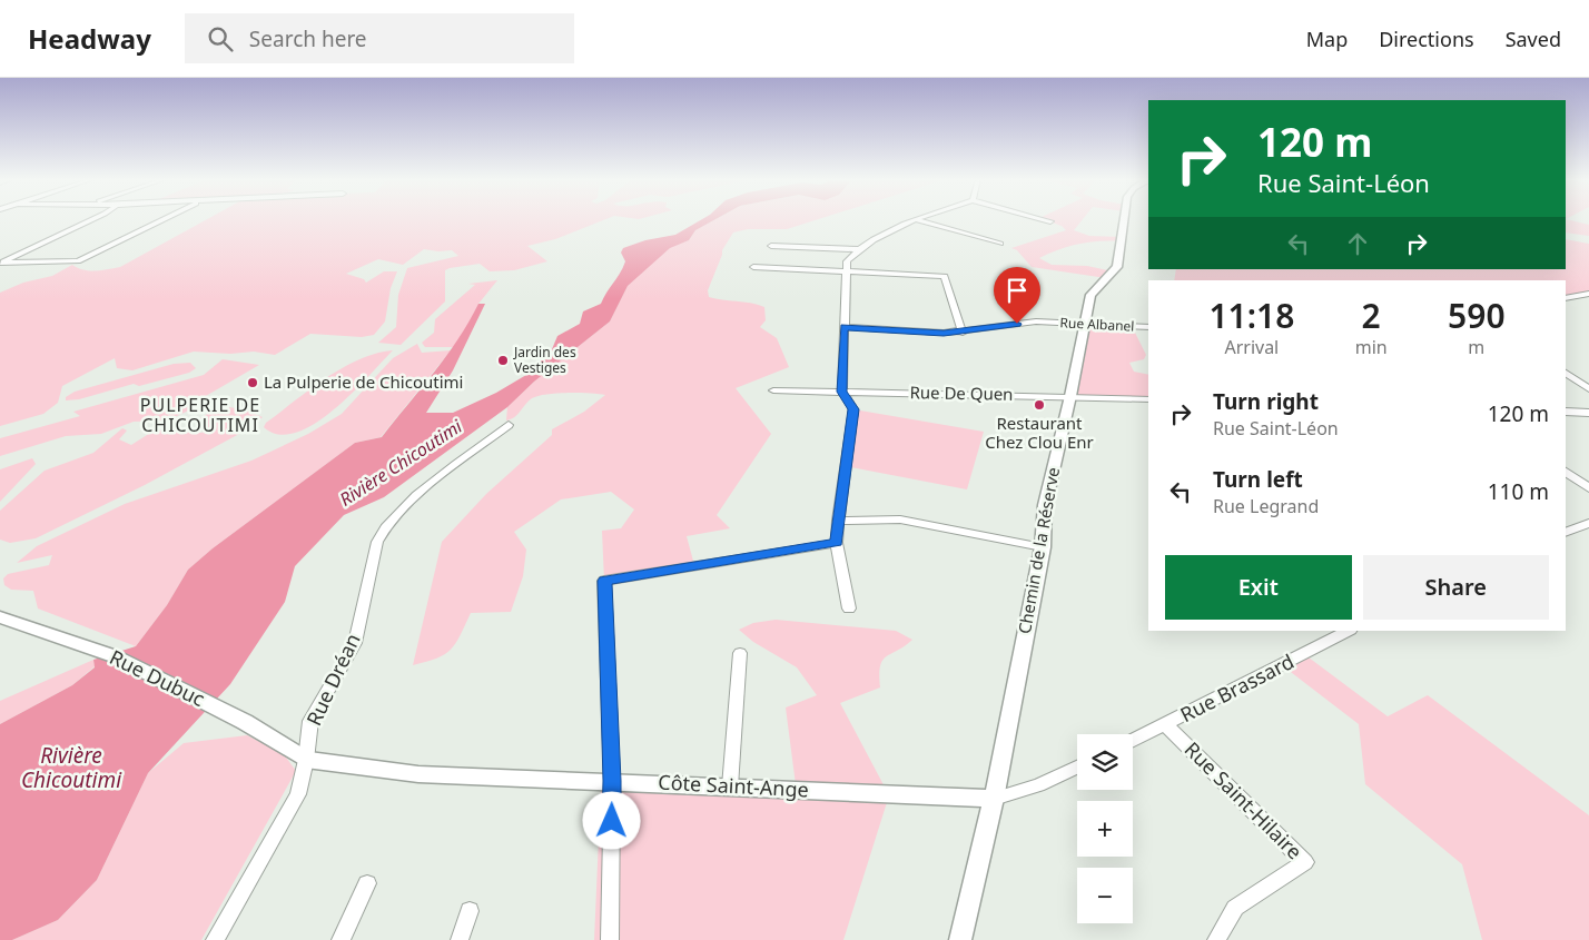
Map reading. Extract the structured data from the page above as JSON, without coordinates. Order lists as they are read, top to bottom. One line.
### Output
{"streets":{"street":["Rue Albanel","Rue De Quen","Chemin de la Réserve","Rue Dubuc","Rue Dréan","Rue Brassard","Côte Saint-Ange","Rue Saint-Hilaire"]},"crossings":[["Rue Albanel","Chemin de la Réserve"],["Rue De Quen","Chemin de la Réserve"],["Chemin de la Réserve","Côte Saint-Ange"],["Rue Dubuc","Rue Dréan"],["Rue Dubuc","Côte Saint-Ange"],["Rue Dréan","Côte Saint-Ange"],["Rue Brassard","Rue Saint-Hilaire"]],"districts":["PULPERIE DE CHICOUTIMI"],"water":["Rivière Chicoutimi"],"places":["Jardin des Vestiges","La Pulperie de Chicoutimi","Restaurant Chez Clou Enr"],"page":{"header":"Headway","search":"Search here","nav":["Map","Directions","Saved"],"turn":["120 m","Rue Saint-Léon"],"eta":["11:18","Arrival","2","min","590","m"],"list":[{"name":"Turn right","note":"Rue Saint-Léon","value":"120 m"},{"name":"Turn left","note":"Rue Legrand","value":"110 m"}],"buttons":["Exit","Share"],"map_buttons":["+","−"]}}
